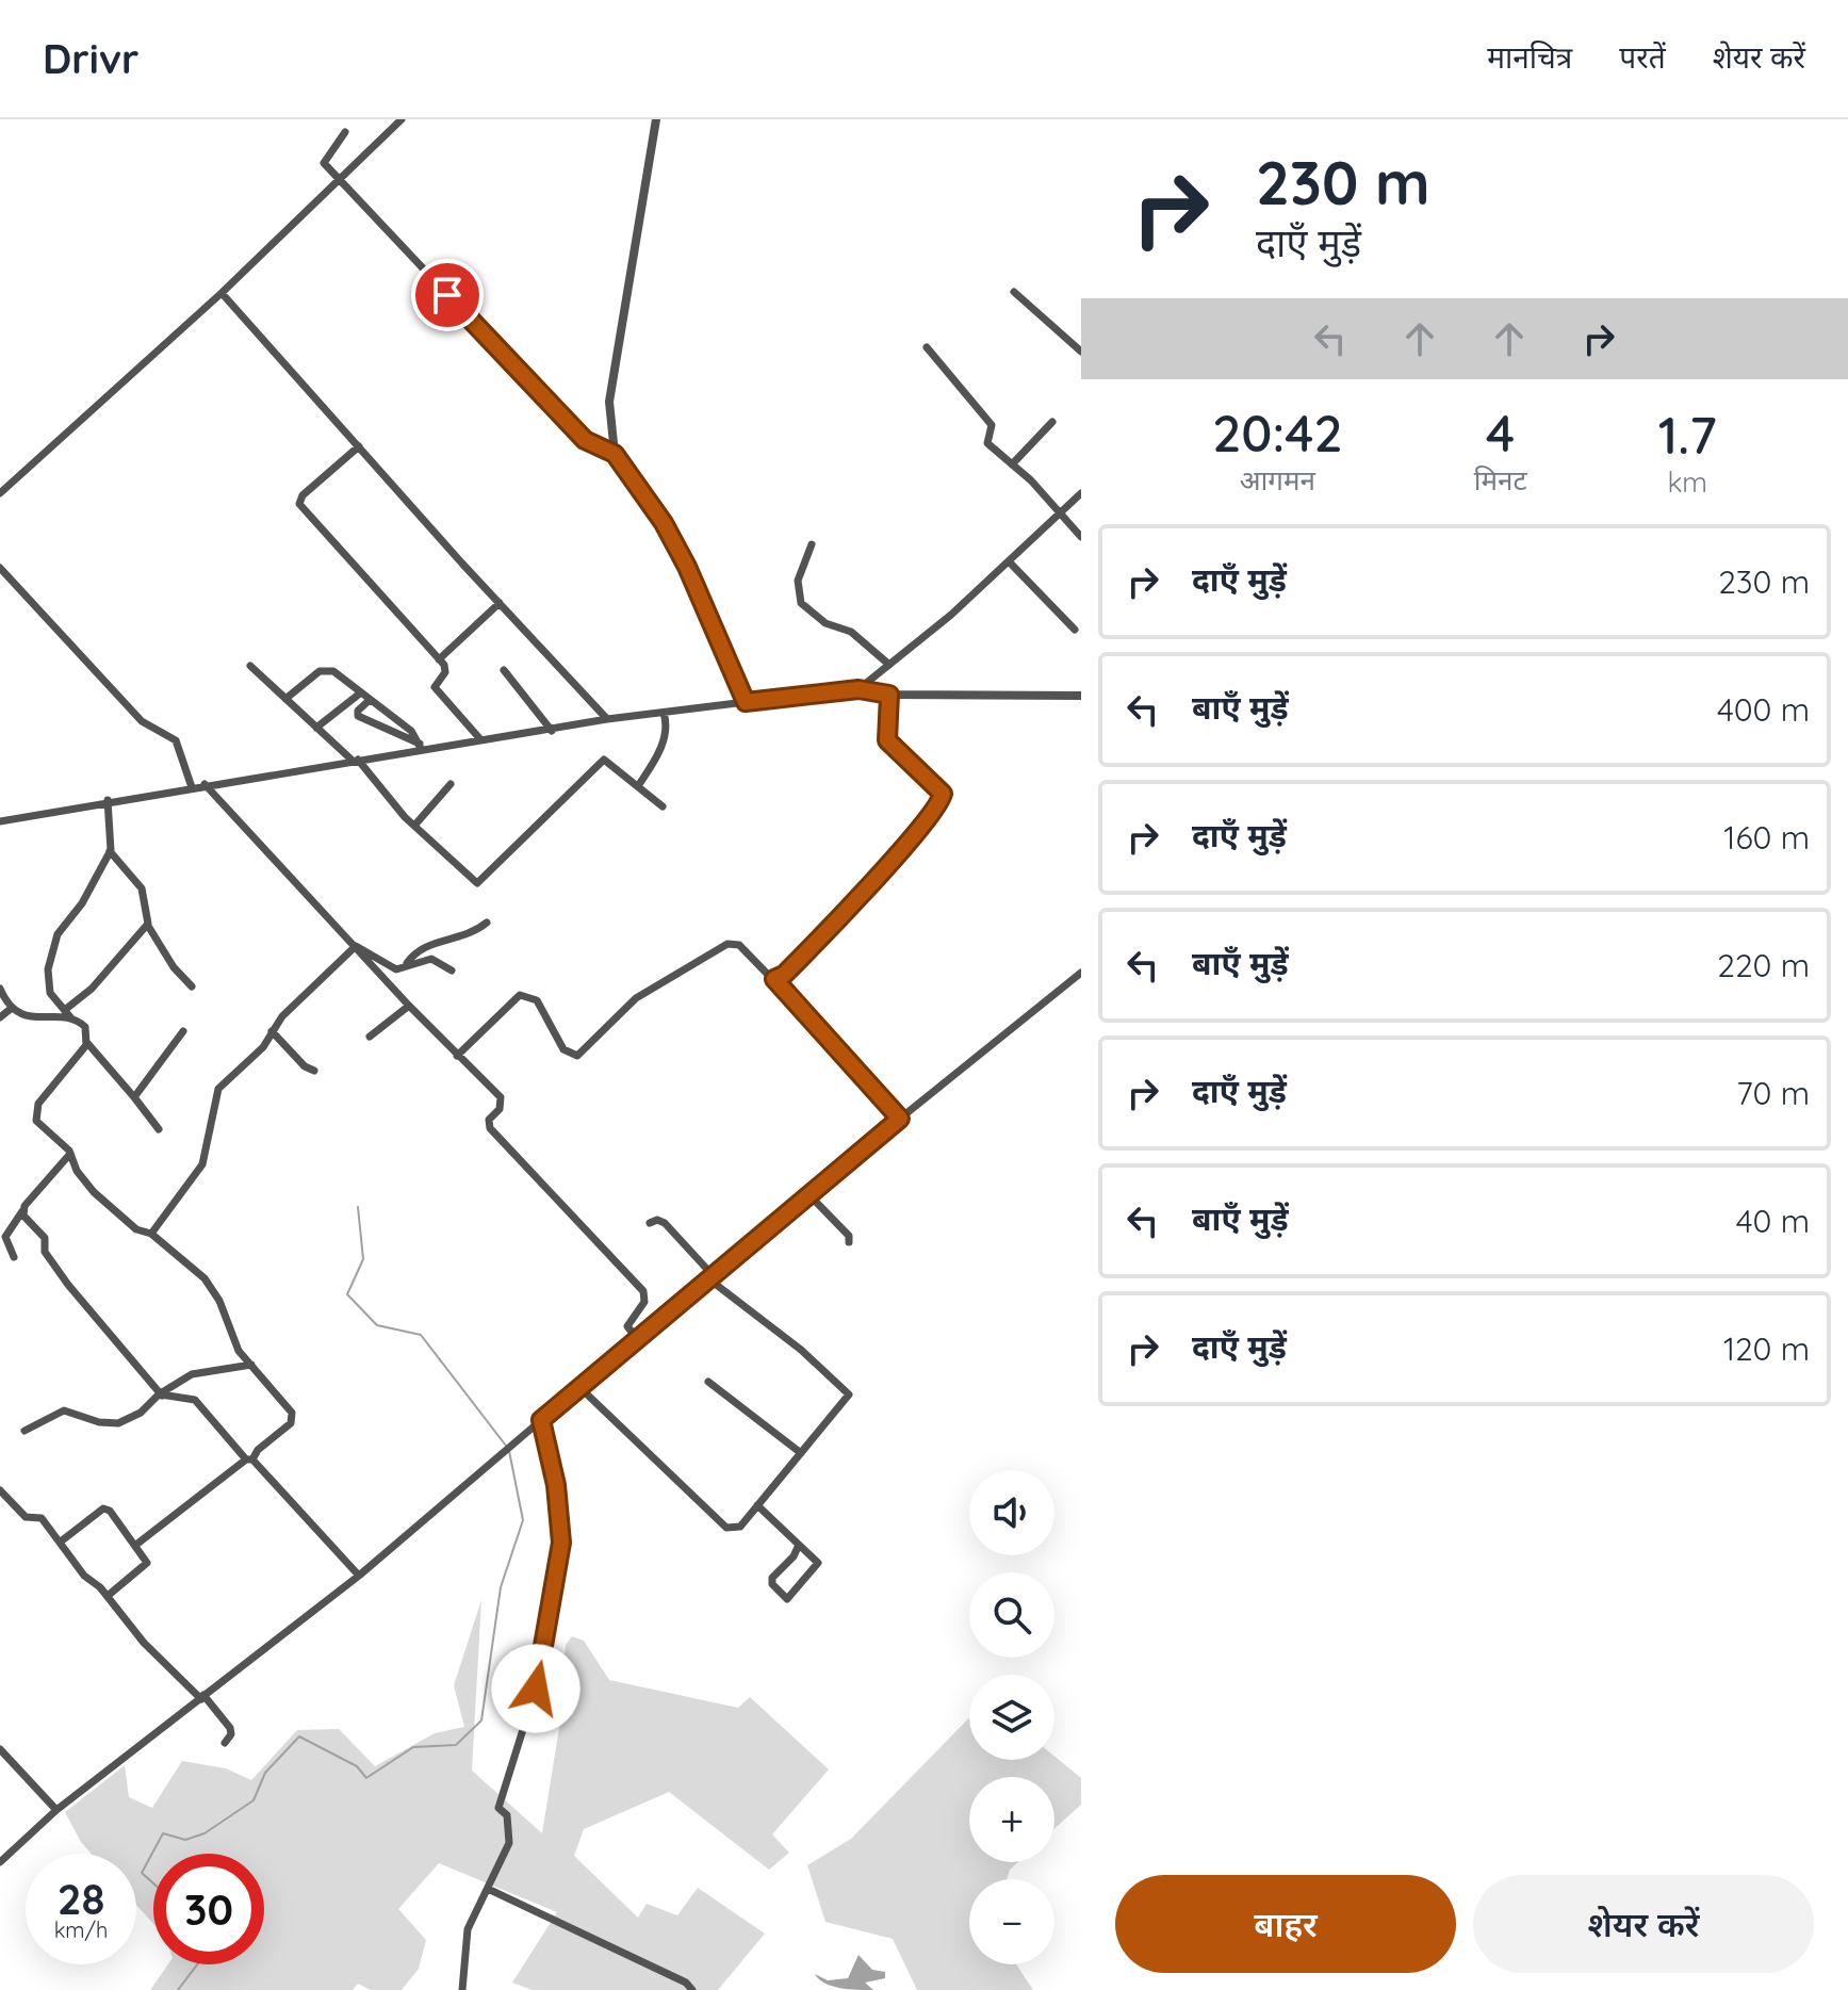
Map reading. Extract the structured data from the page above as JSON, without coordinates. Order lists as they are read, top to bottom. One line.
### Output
{"page":{"header":"Drivr","nav":["मानचित्र","परतें","शेयर करें"],"turn":["230 m","दाएँ मुड़ें"],"eta":["20:42","आगमन","4","मिनट","1.7","km"],"list":[{"name":"दाएँ मुड़ें","value":"230 m"},{"name":"बाएँ मुड़ें","value":"400 m"},{"name":"दाएँ मुड़ें","value":"160 m"},{"name":"बाएँ मुड़ें","value":"220 m"},{"name":"दाएँ मुड़ें","value":"70 m"},{"name":"बाएँ मुड़ें","value":"40 m"},{"name":"दाएँ मुड़ें","value":"120 m"}],"map_buttons":["+","−"],"speed":"28 km/h","limit":"30","buttons":["बाहर","शेयर करें"]}}
